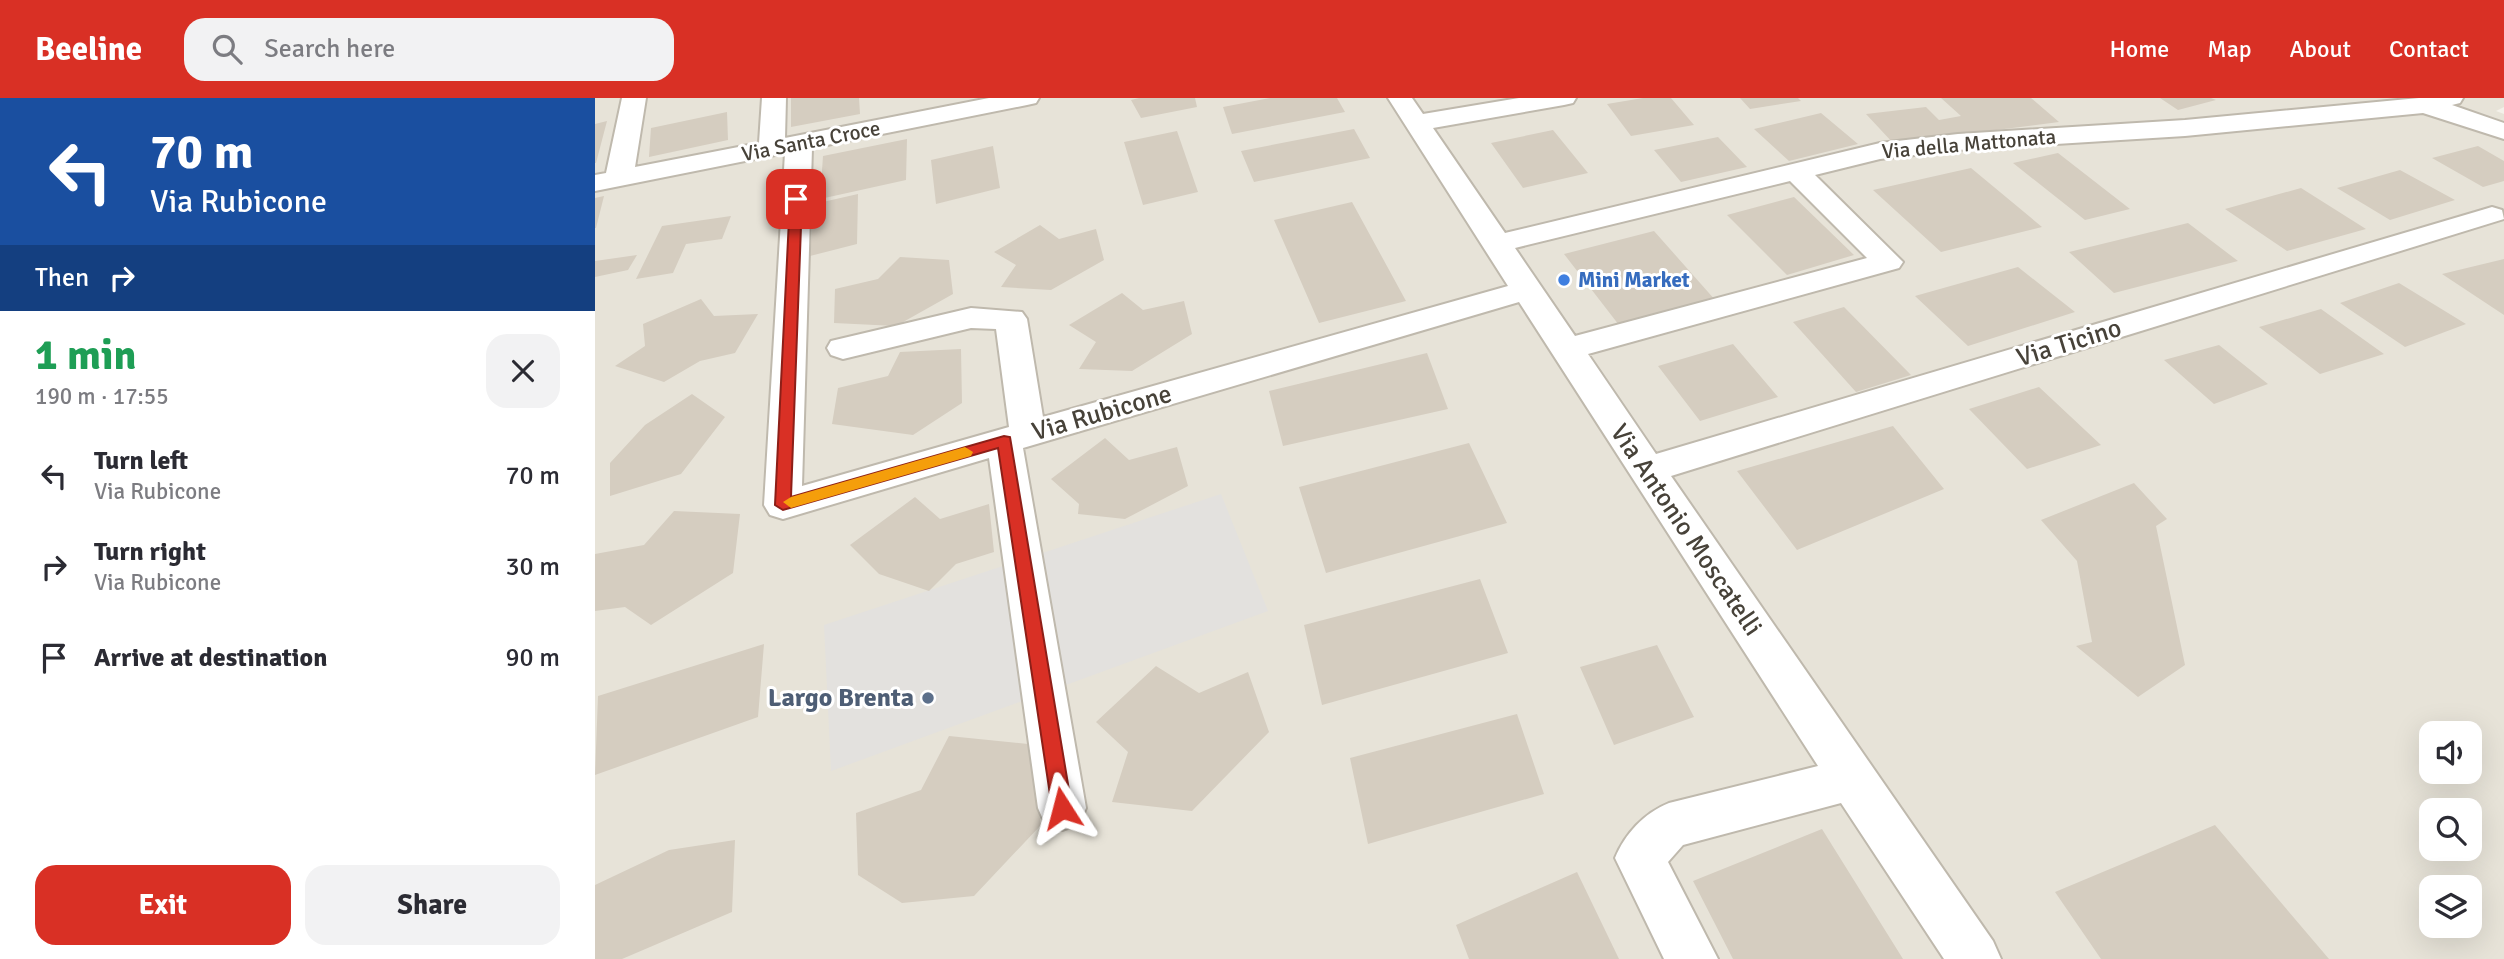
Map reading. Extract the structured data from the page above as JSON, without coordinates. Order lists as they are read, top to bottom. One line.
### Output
{"streets":{"street":["Via Santa Croce","Via della Mattonata","Via Ticino","Via Rubicone","Via Antonio Moscatelli"]},"crossings":[["Via Santa Croce","Via Rubicone"],["Via della Mattonata","Via Antonio Moscatelli"],["Via Ticino","Via Antonio Moscatelli"],["Via Rubicone","Via Antonio Moscatelli"]],"places":["Mini Market","Largo Brenta"],"page":{"header":"Beeline","search":"Search here","nav":["Home","Map","About","Contact"],"turn":["70 m","Via Rubicone"],"then":"Then","heading":["1 min","190 m · 17:55"],"list":[{"name":"Turn left","note":"Via Rubicone","value":"70 m"},{"name":"Turn right","note":"Via Rubicone","value":"30 m"},{"name":"Arrive at destination","value":"90 m"}],"buttons":["Exit","Share"]}}
